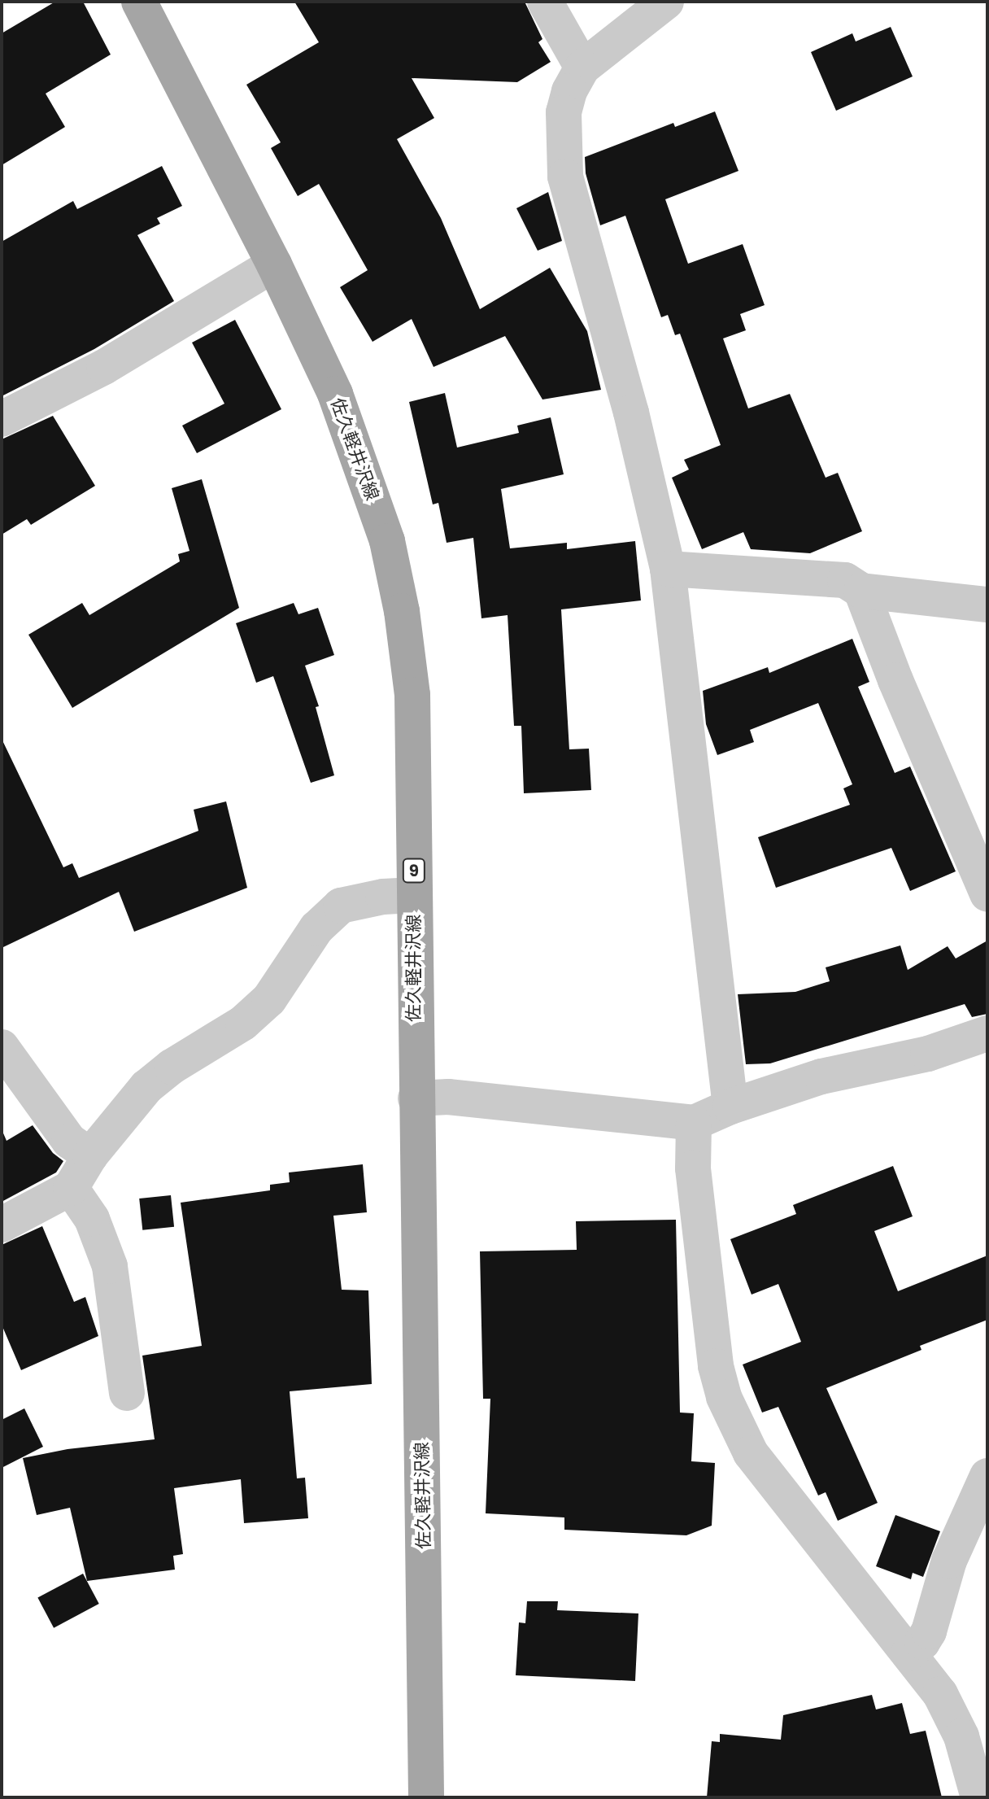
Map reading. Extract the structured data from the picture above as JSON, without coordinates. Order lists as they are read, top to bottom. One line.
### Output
{"streets":{"main road":["佐久軽井沢線","9"]}}
